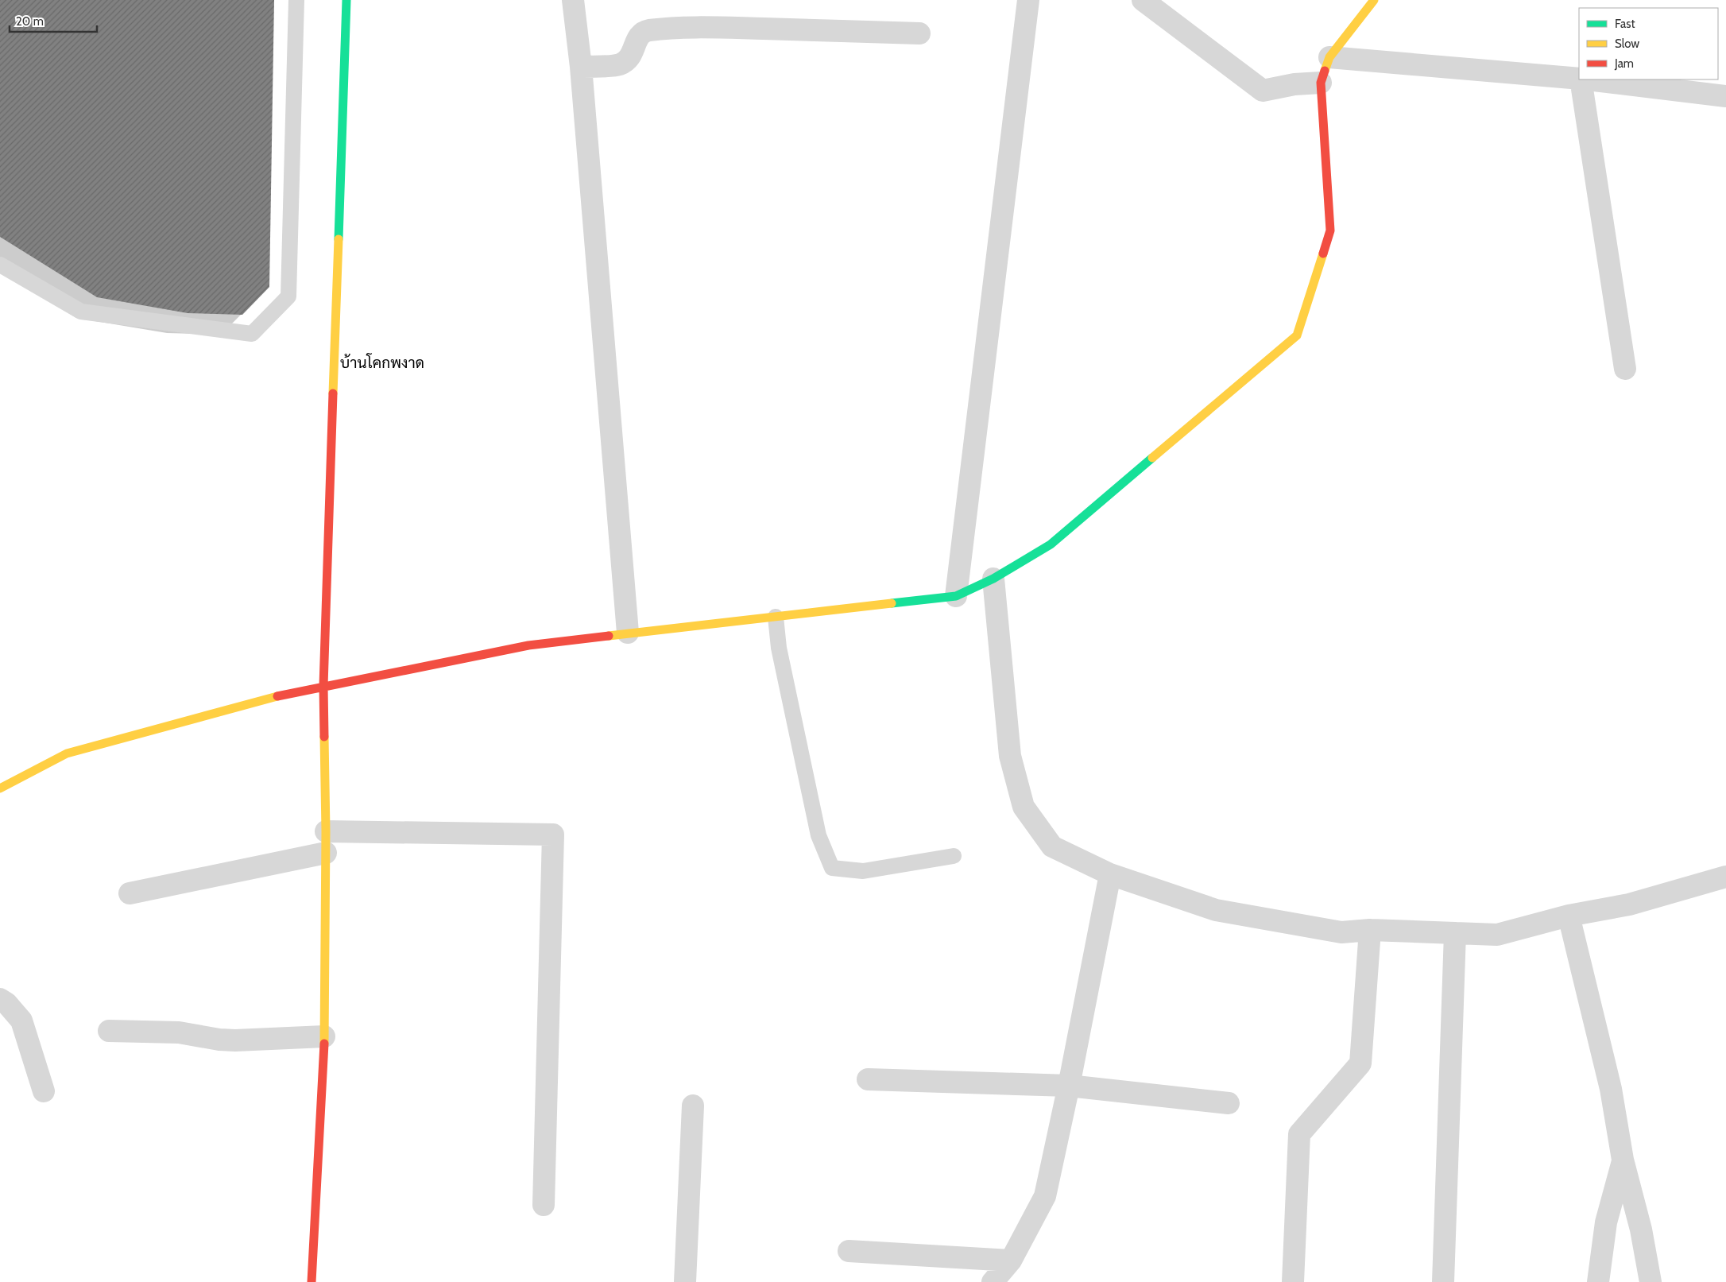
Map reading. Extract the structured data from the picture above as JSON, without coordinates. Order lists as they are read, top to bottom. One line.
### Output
{"districts":["บ้านโคกพงาด"],"legend":["Fast","Slow","Jam"],"scale_bar":"20 m"}
